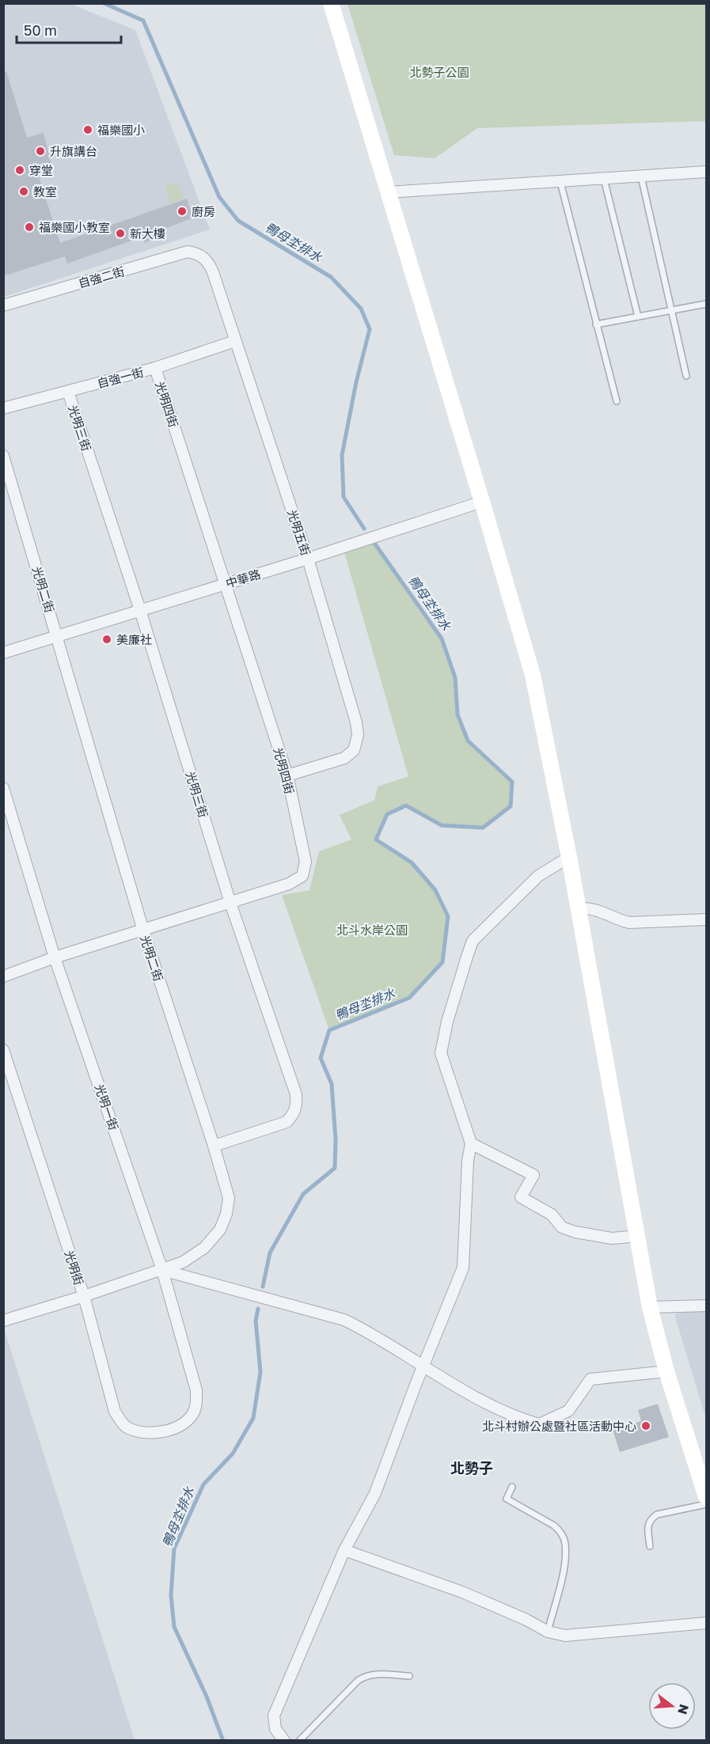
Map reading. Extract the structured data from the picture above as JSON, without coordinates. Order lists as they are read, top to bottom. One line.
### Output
{"streets":{"street":["自強二街","自強一街","光明四街","光明三街","光明五街","中華路","光明二街","光明一街","光明街"]},"crossings":[["自強二街","光明五街"],["自強一街","光明四街"],["自強一街","光明三街"],["自強一街","光明五街"],["光明四街","光明三街"],["光明四街","光明五街"],["光明四街","中華路"],["光明四街","光明二街"],["光明四街","光明一街"],["光明三街","中華路"],["光明三街","光明二街"],["光明五街","中華路"],["中華路","光明二街"],["光明二街","光明一街"],["光明二街","光明街"],["光明一街","光明街"]],"districts":["北勢子"],"water":["鴨母坔排水"],"parks":["北勢子公園","北斗水岸公園"],"places":["福樂國小","升旗講台","穿堂","教室","廚房","福樂國小教室","新大樓","美廉社","北斗村辦公處暨社區活動中心"],"scale_bar":"50 m","north":"right"}
